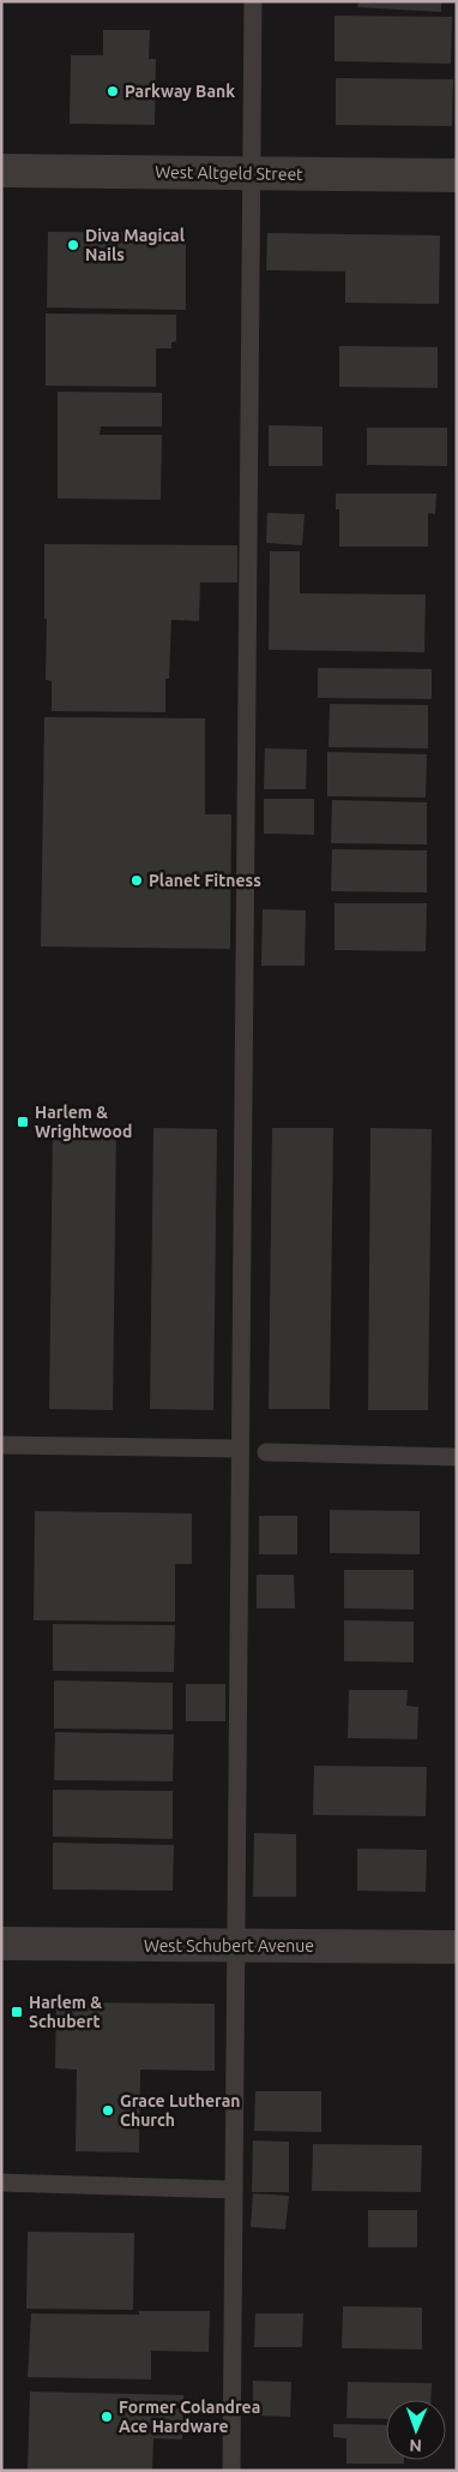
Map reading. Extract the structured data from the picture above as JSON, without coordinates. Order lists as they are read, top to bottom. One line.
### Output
{"streets":{"street":["West Altgeld Street","West Schubert Avenue"]},"places":{"other":["Parkway Bank","Diva Magical Nails","Planet Fitness","Grace Lutheran Church","Former Colandrea Ace Hardware"],"transit":["Harlem & Wrightwood","Harlem & Schubert"]},"north":"bottom"}
